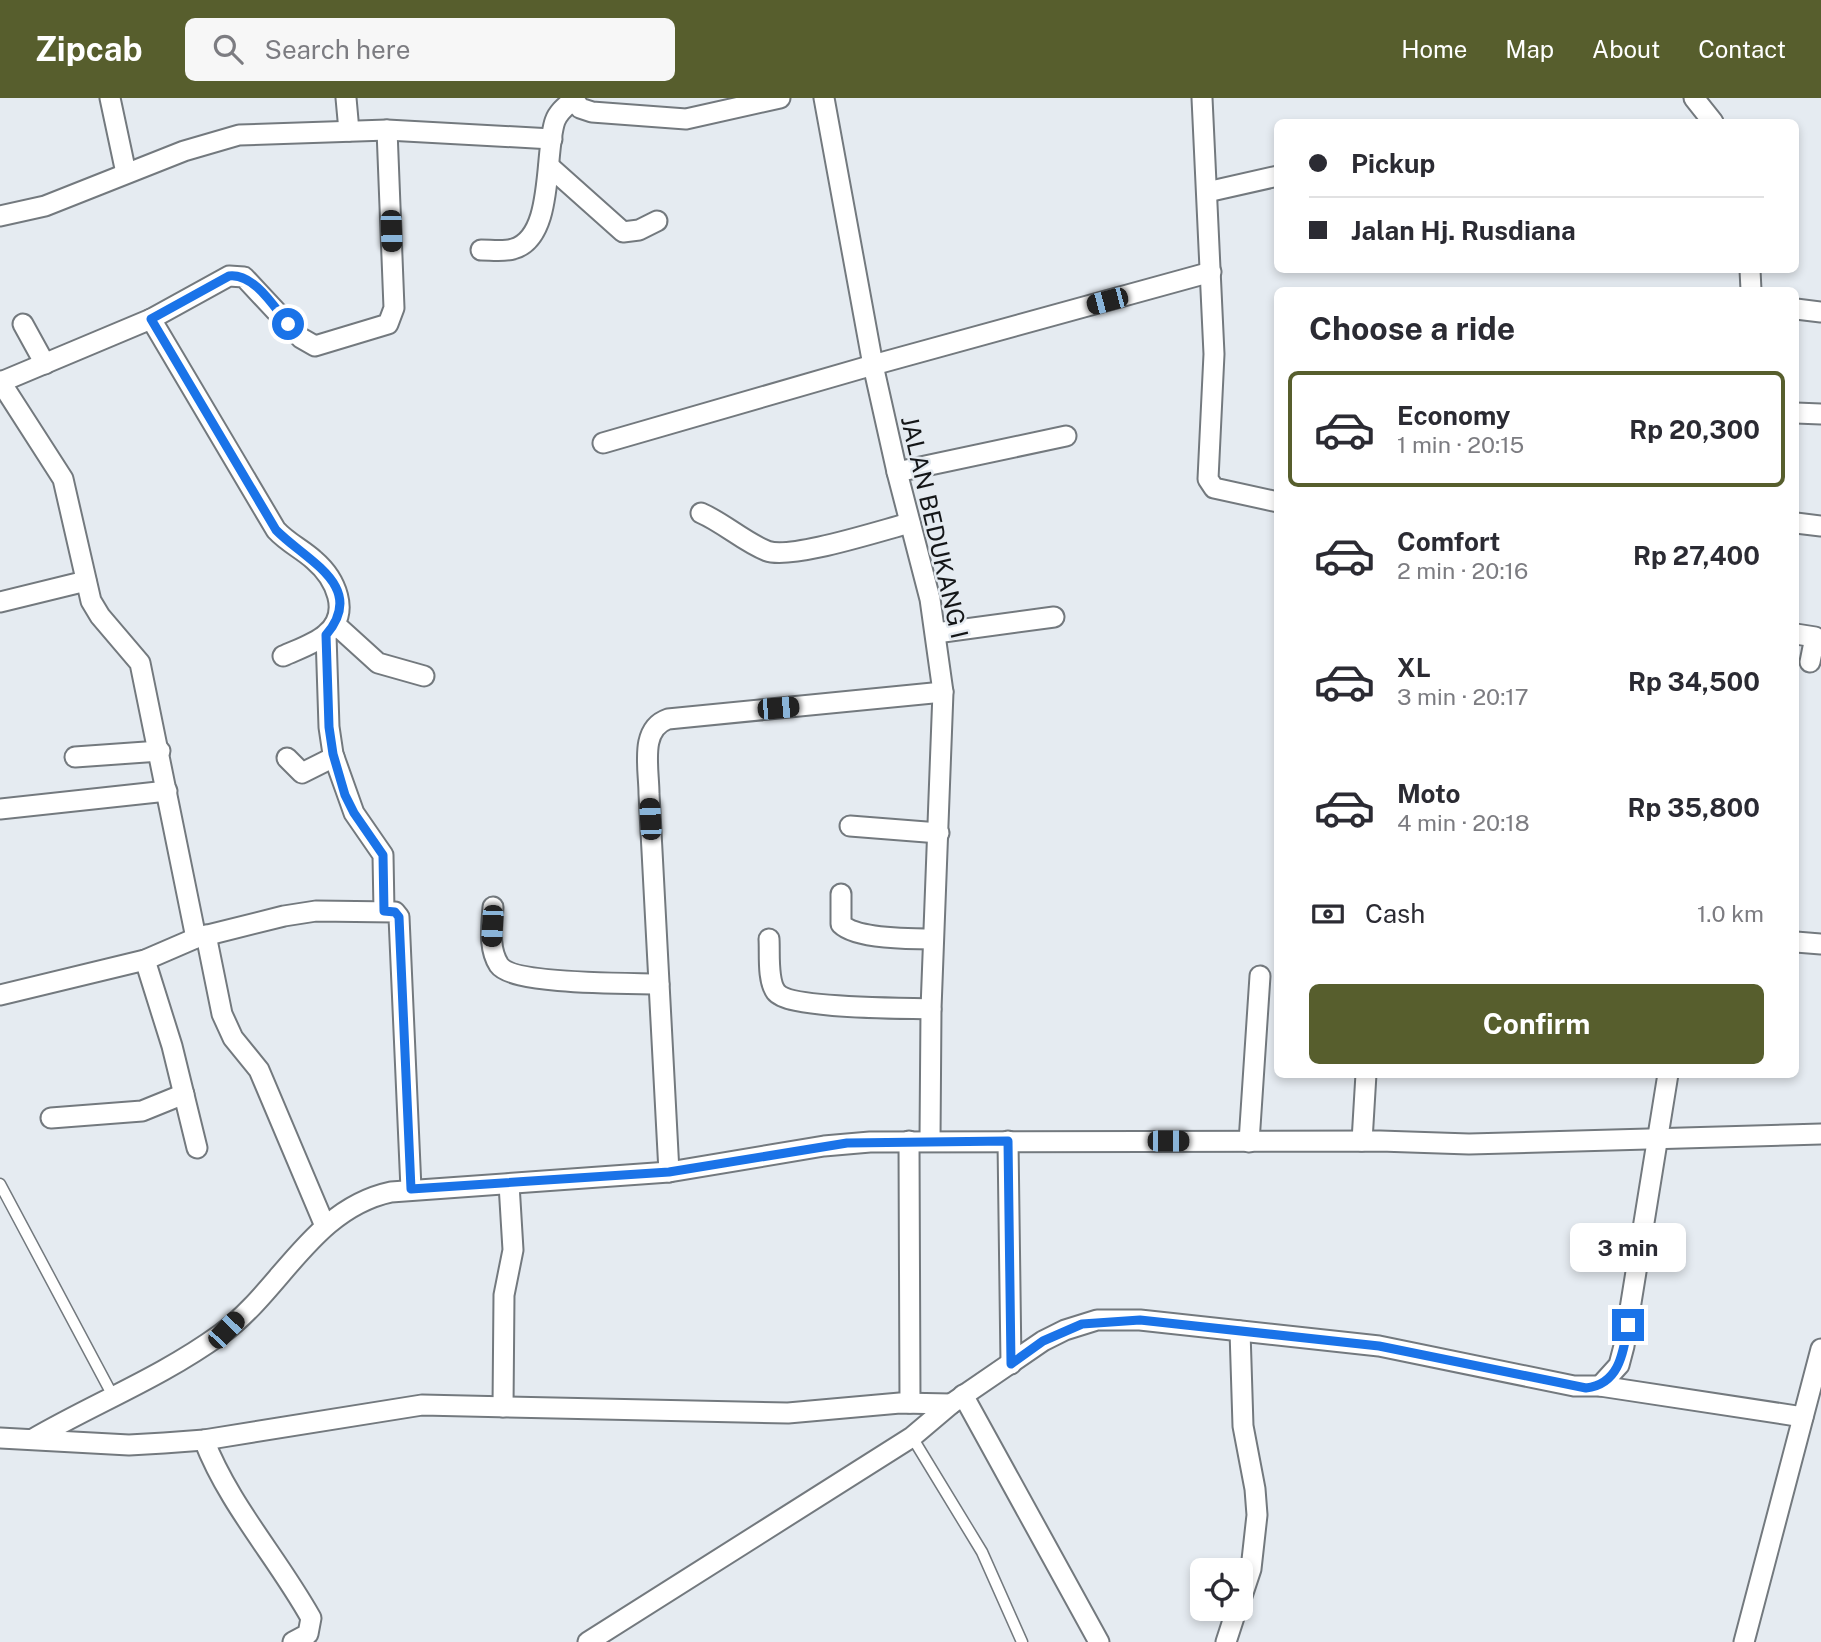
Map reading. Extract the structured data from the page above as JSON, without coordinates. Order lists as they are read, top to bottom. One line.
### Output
{"streets":{"street":["JALAN BEDUKANG I"]},"page":{"header":"Zipcab","search":"Search here","nav":["Home","Map","About","Contact"],"banner":["Pickup","Jalan Hj. Rusdiana"],"heading":"Choose a ride","list":[{"name":"Economy","note":"1 min · 20:15","value":"Rp 20,300"},{"name":"Comfort","note":"2 min · 20:16","value":"Rp 27,400"},{"name":"XL","note":"3 min · 20:17","value":"Rp 34,500"},{"name":"Moto","note":"4 min · 20:18","value":"Rp 35,800"}],"pay":["Cash","1.0 km"],"buttons":"Confirm","bubble":"3 min"}}
